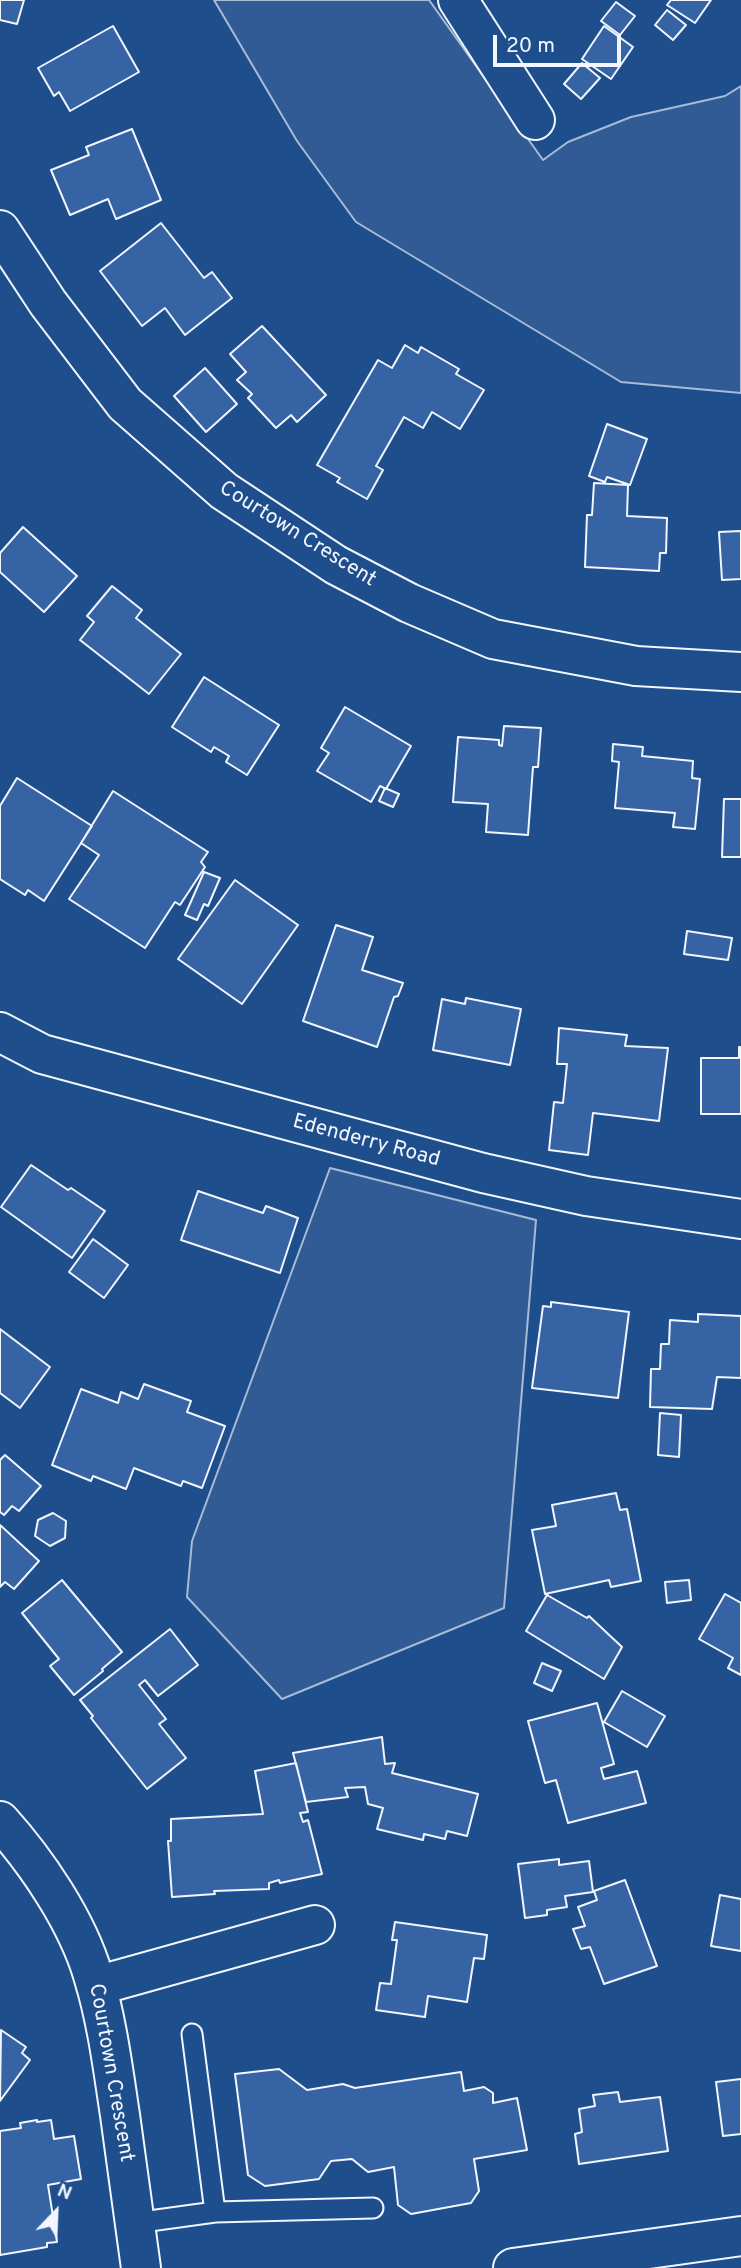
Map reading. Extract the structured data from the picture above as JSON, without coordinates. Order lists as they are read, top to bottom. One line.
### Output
{"streets":{"street":["Courtown Crescent","Edenderry Road"]},"scale_bar":"20 m","north":"top right"}
